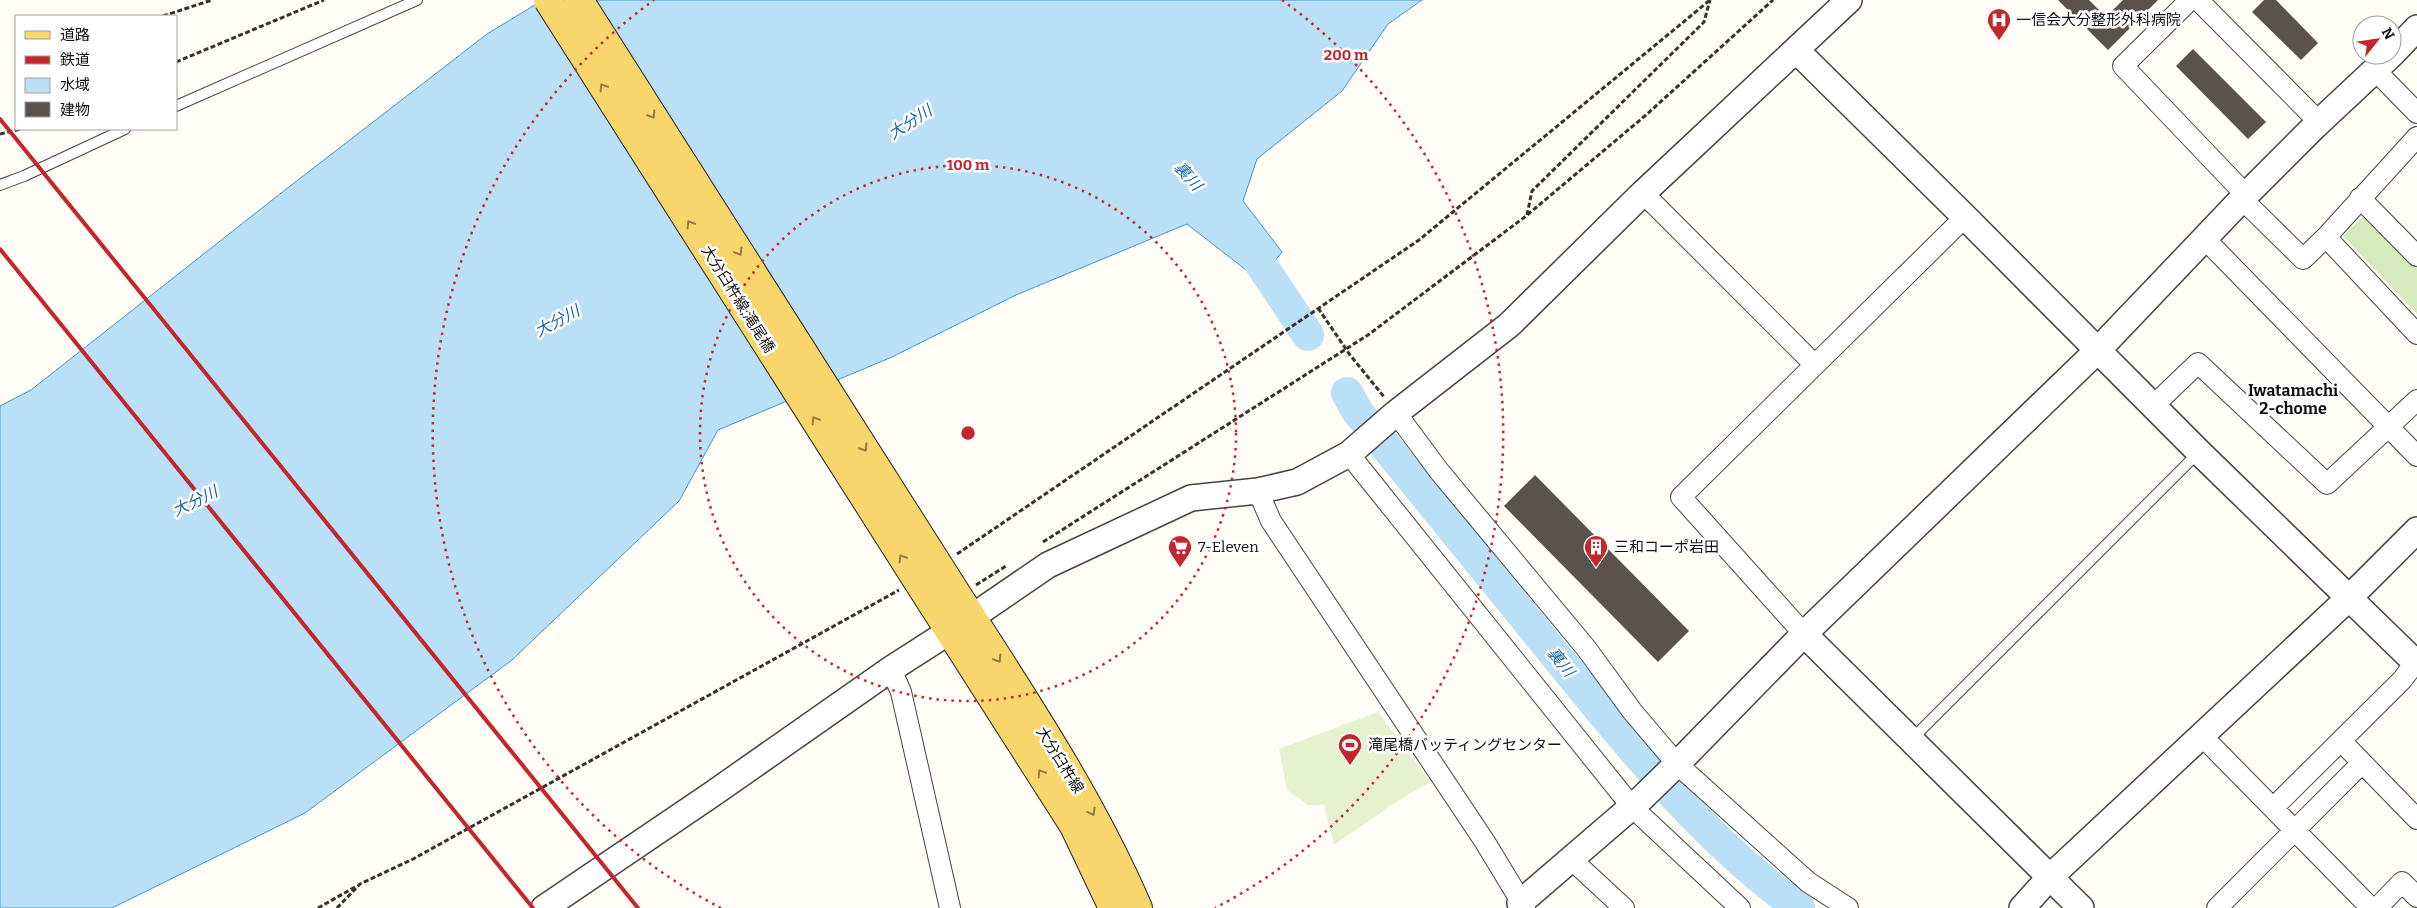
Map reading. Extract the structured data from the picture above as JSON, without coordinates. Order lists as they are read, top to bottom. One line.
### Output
{"streets":{"main road":["大分臼杵線;滝尾橋","大分臼杵線"]},"crossings":[["大分臼杵線;滝尾橋","大分臼杵線"]],"districts":["Iwatamachi 2-chome"],"water":["大分川","裏川"],"places":{"hospital":["一信会大分整形外科病院"],"supermarket":["7-Eleven"],"building":["三和コーポ岩田"],"sports":["滝尾橋バッティングセンター"]},"legend":["道路","鉄道","水域","建物"],"north":"top right","rings":["200 m","100 m"]}
